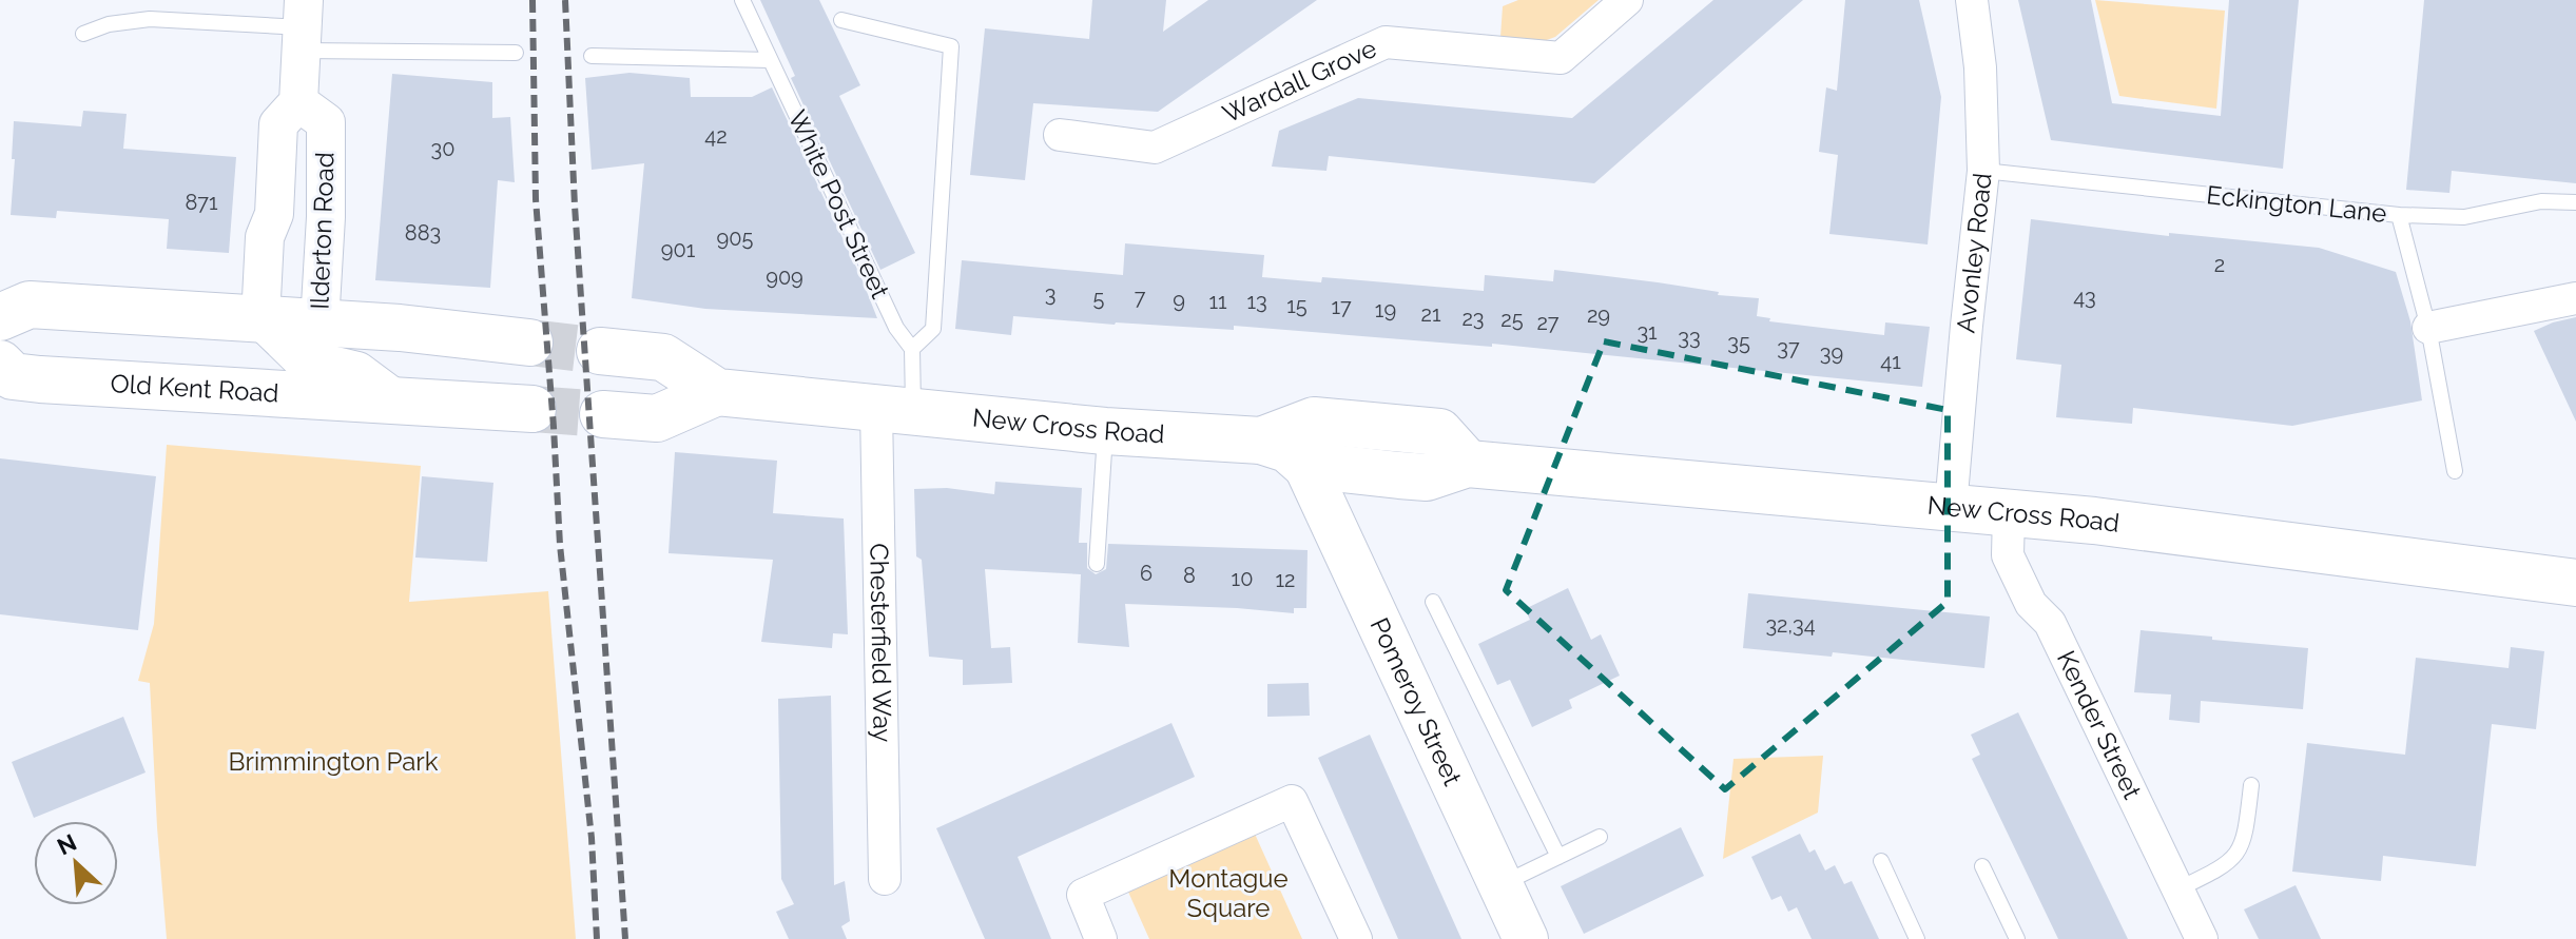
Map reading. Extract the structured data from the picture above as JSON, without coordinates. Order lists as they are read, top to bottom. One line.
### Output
{"streets":{"highway":["Old Kent Road","New Cross Road"],"main road":["Pomeroy Street"],"street":["Wardall Grove","Ilderton Road","Avonley Road","Chesterfield Way","Kender Street"],"lane":["White Post Street","Eckington Lane"]},"crossings":[["Eckington Lane","Avonley Road"],["Ilderton Road","Old Kent Road"],["Avonley Road","New Cross Road"],["New Cross Road","Chesterfield Way"],["New Cross Road","Pomeroy Street"],["New Cross Road","Kender Street"]],"parks":["Brimmington Park","Montague Square"],"house_numbers":["42","30","871","883","905","901","2","909","3","7","43","5","9","11","13","15","17","19","21","29","23","25","27","31","33","35","37","39","41","6","8","10","12","32,34"],"north":"top left"}
